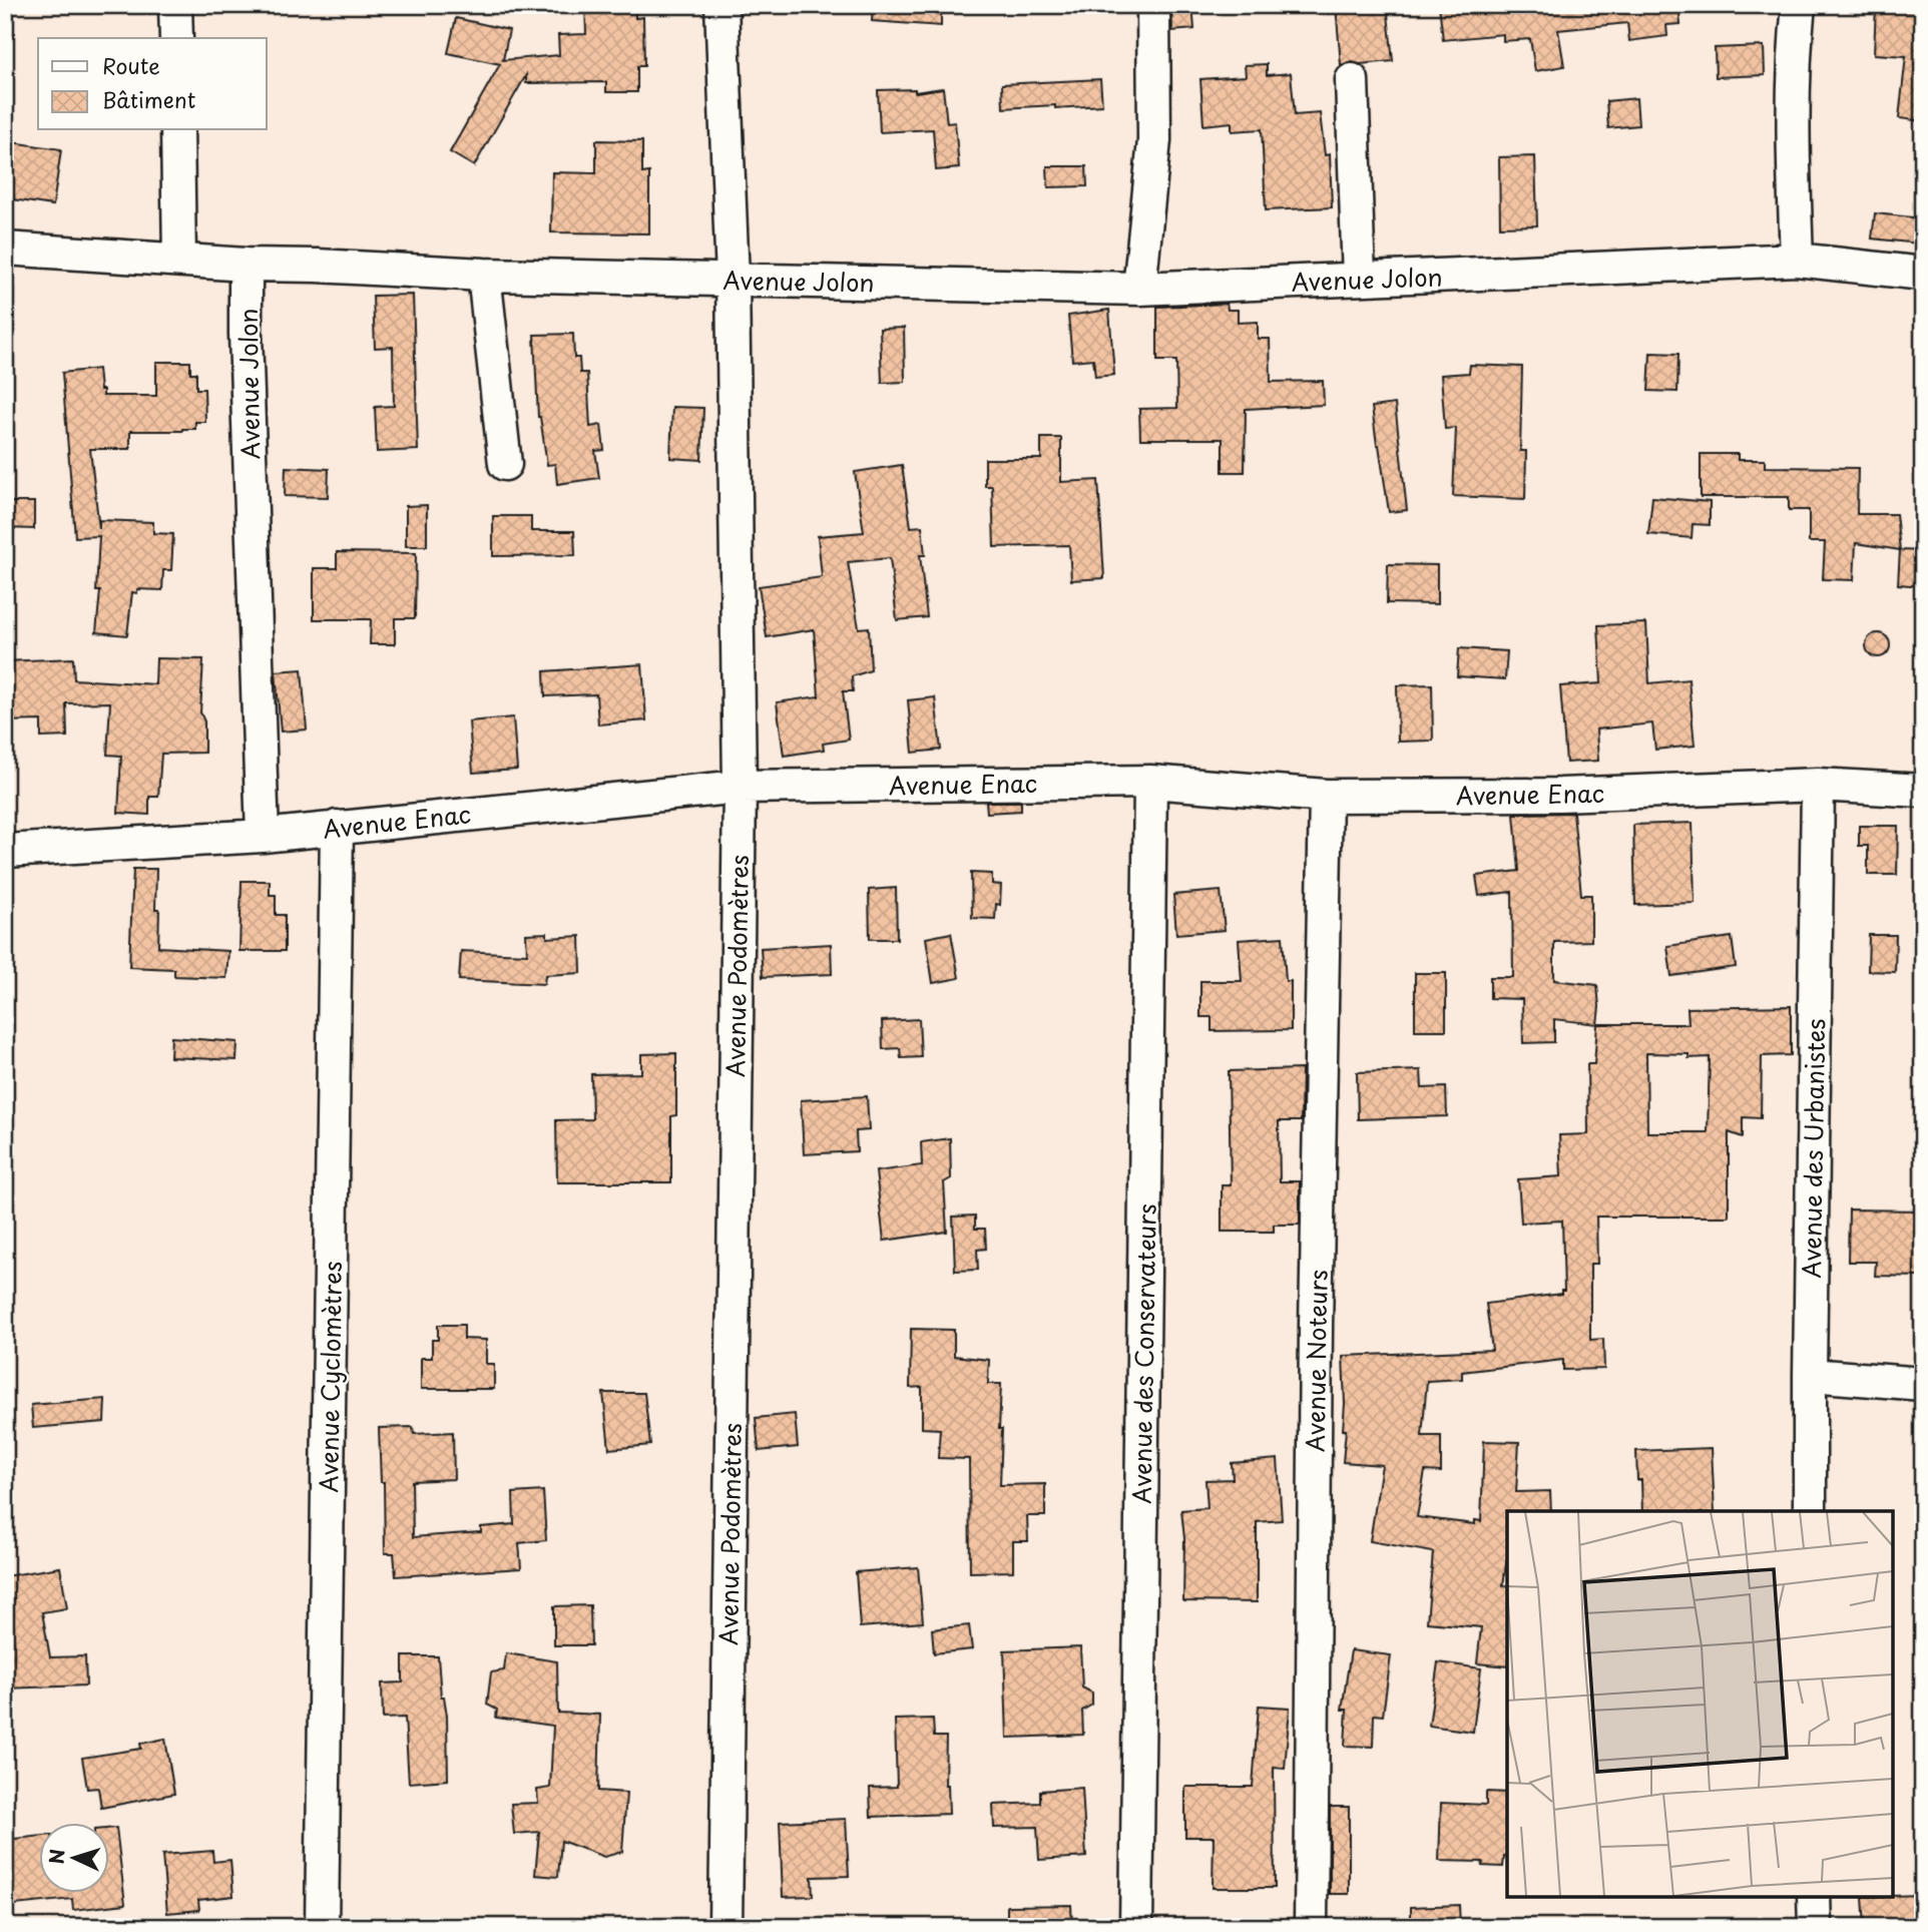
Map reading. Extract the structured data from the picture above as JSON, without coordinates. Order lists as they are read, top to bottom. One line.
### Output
{"streets":{"street":["Avenue Jolon","Avenue Enac","Avenue Podomètres","Avenue des Urbanistes","Avenue des Conservateurs","Avenue Noteurs","Avenue Cyclomètres"]},"crossings":[["Avenue Jolon","Avenue Enac"],["Avenue Jolon","Avenue Podomètres"],["Avenue Enac","Avenue Podomètres"],["Avenue Enac","Avenue des Urbanistes"],["Avenue Enac","Avenue des Conservateurs"],["Avenue Enac","Avenue Noteurs"],["Avenue Enac","Avenue Cyclomètres"]],"legend":["Route","Bâtiment"],"north":"left"}
